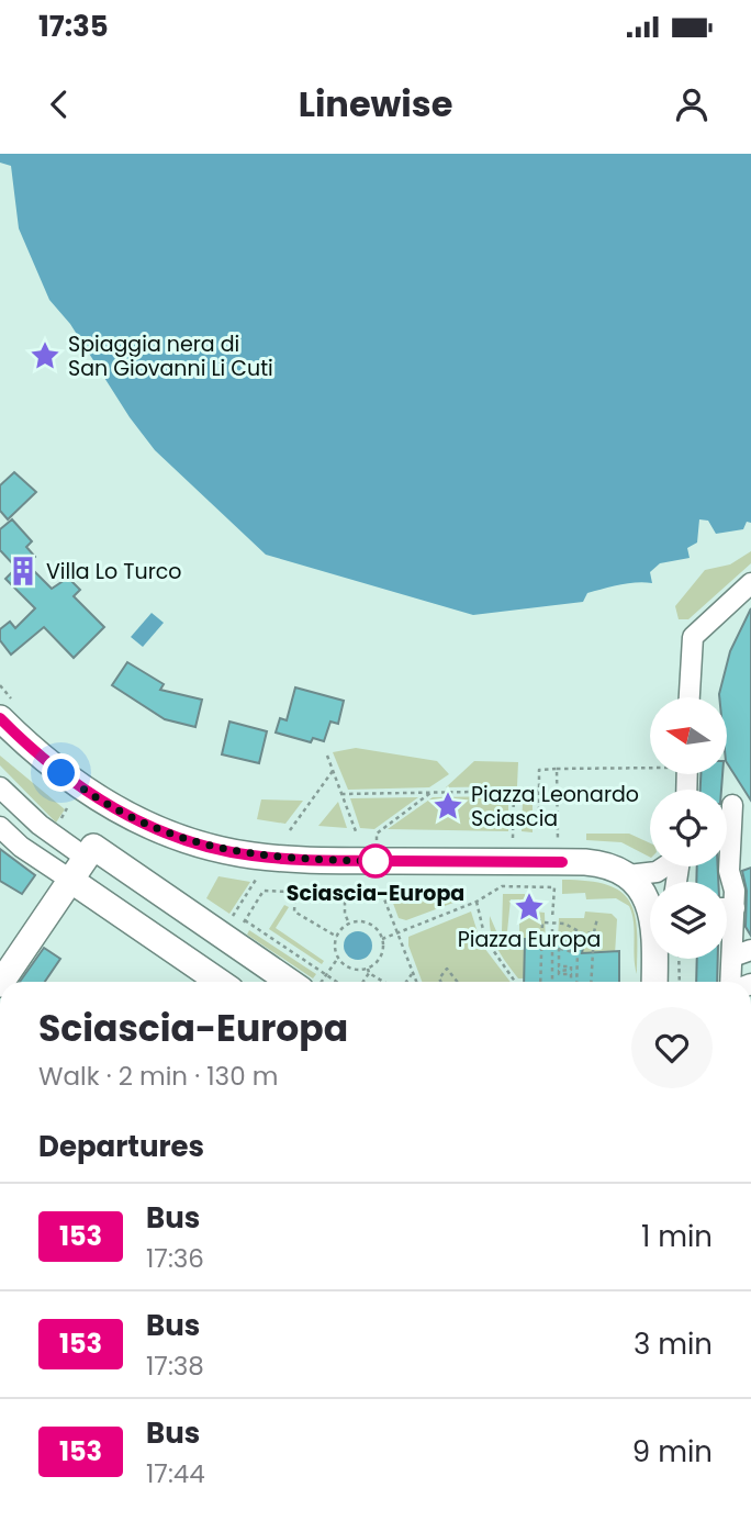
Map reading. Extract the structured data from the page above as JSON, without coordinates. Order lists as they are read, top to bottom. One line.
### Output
{"places":{"place":["Spiaggia nera di San Giovanni Li Cuti","Piazza Leonardo Sciascia","Piazza Europa"],"building":["Villa Lo Turco"],"other":["Sciascia-Europa"]},"lines":["bus line 153"],"north":"left","page":{"status":"17:35","header":"Linewise","heading":[["Sciascia-Europa","Walk · 2 min · 130 m"],"Departures"],"list":[{"mark":"153","name":"Bus","note":"17:36","value":"1 min"},{"mark":"153","name":"Bus","note":"17:38","value":"3 min"},{"mark":"153","name":"Bus","note":"17:44","value":"9 min"}]}}
